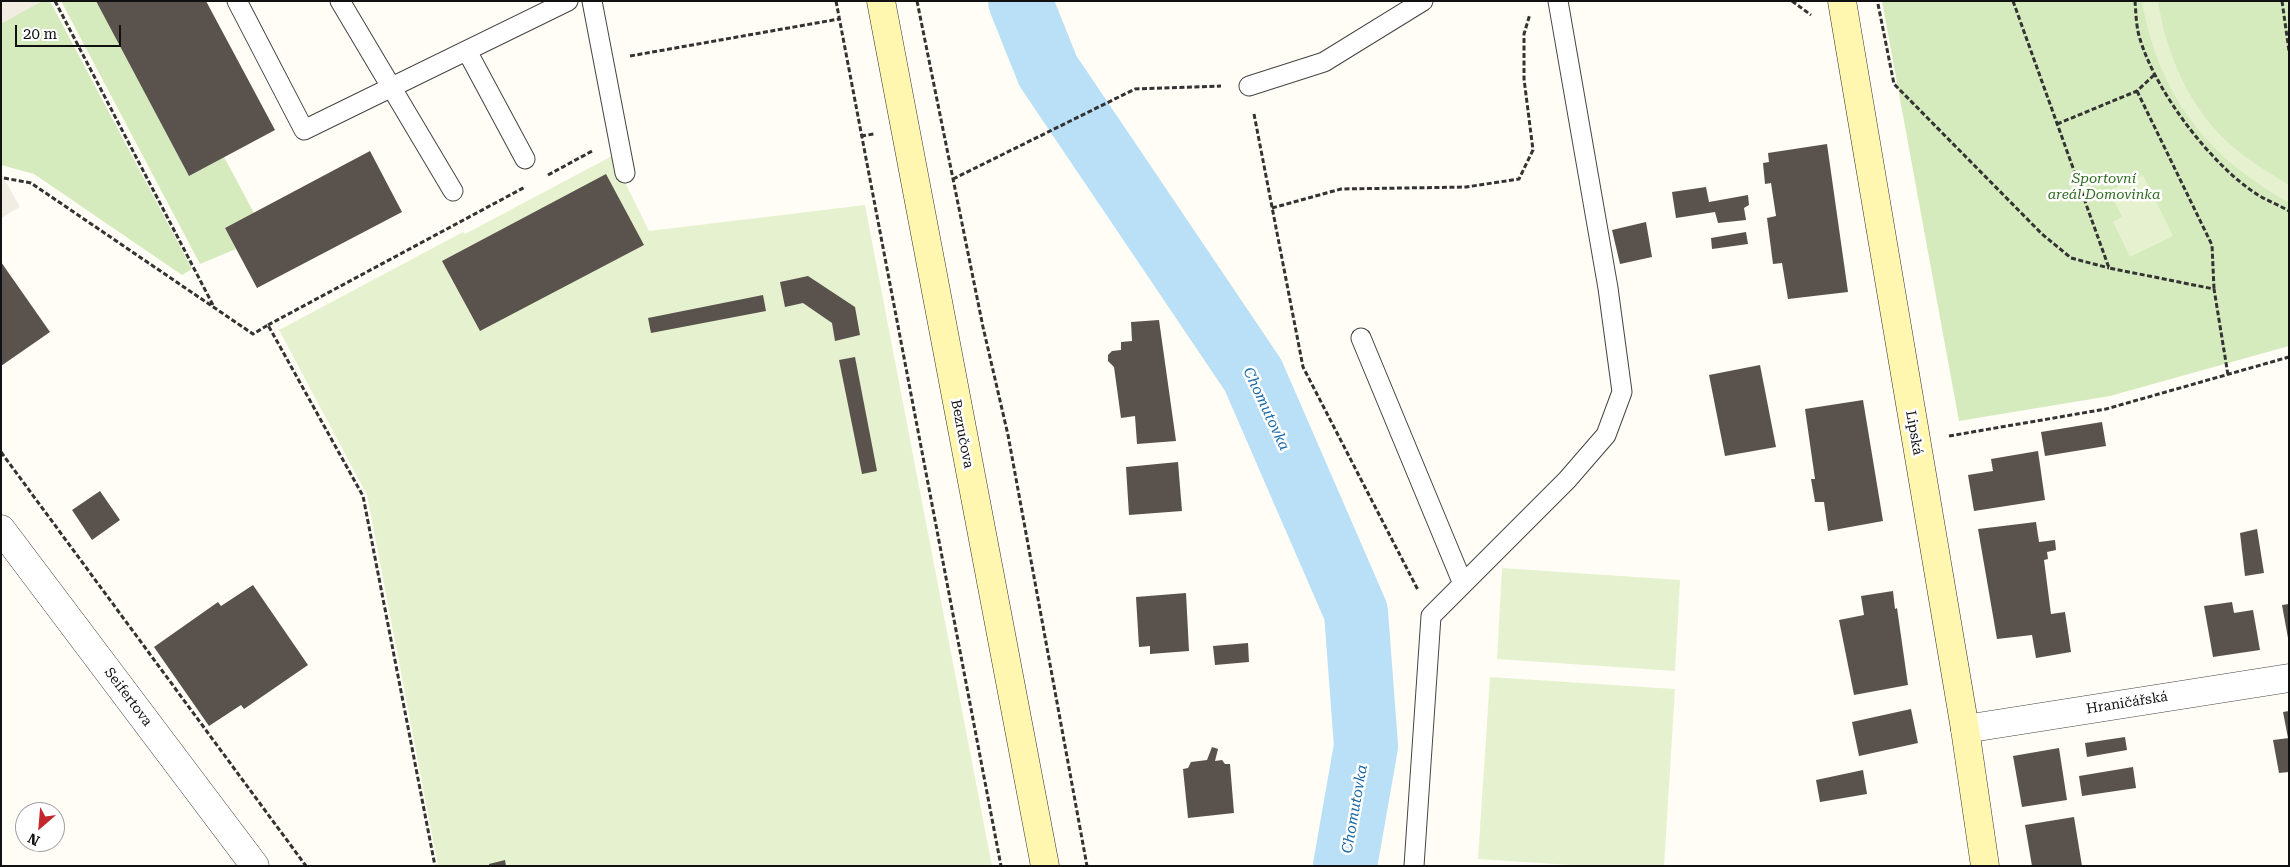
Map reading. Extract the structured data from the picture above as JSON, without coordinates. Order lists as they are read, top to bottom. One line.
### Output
{"streets":{"street":["Lipská","Bezručova","Seifertova","Hraničářská"]},"crossings":[["Lipská","Hraničářská"]],"water":["Chomutovka"],"parks":["Sportovní areál Domovinka"],"scale_bar":"20 m","north":"bottom left"}
